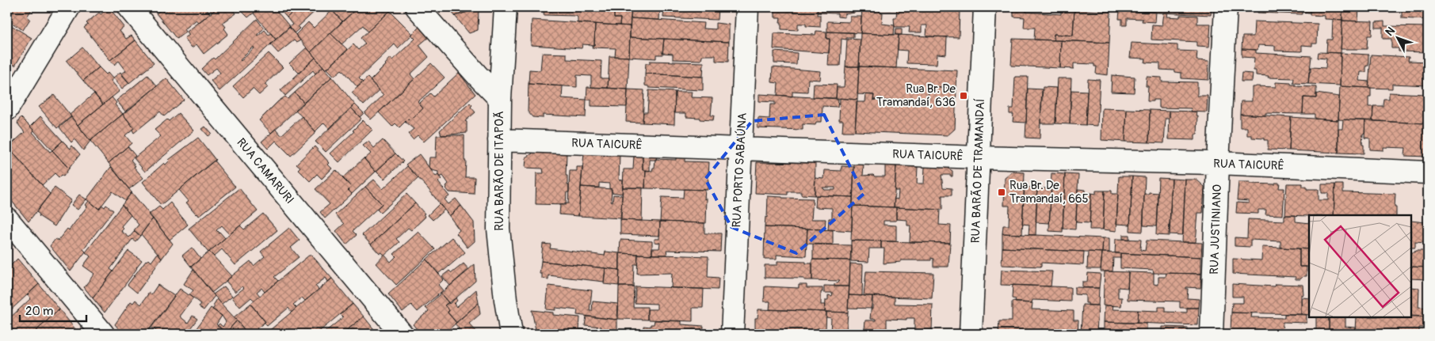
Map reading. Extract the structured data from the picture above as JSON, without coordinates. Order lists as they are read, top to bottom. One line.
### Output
{"streets":{"street":["RUA TAICURÊ","RUA PORTO SABAÚNA","RUA CAMARURI","RUA BARÃO DE ITAPOÃ","RUA BARÃO DE TRAMANDAÍ","RUA JUSTINIANO"]},"crossings":[["RUA TAICURÊ","RUA PORTO SABAÚNA"],["RUA TAICURÊ","RUA BARÃO DE ITAPOÃ"],["RUA TAICURÊ","RUA BARÃO DE TRAMANDAÍ"],["RUA TAICURÊ","RUA JUSTINIANO"]],"places":{"transit":["Rua Br. De Tramandaí, 636","Rua Br. De Tramandaí, 665"]},"scale_bar":"20 m","north":"top left"}
